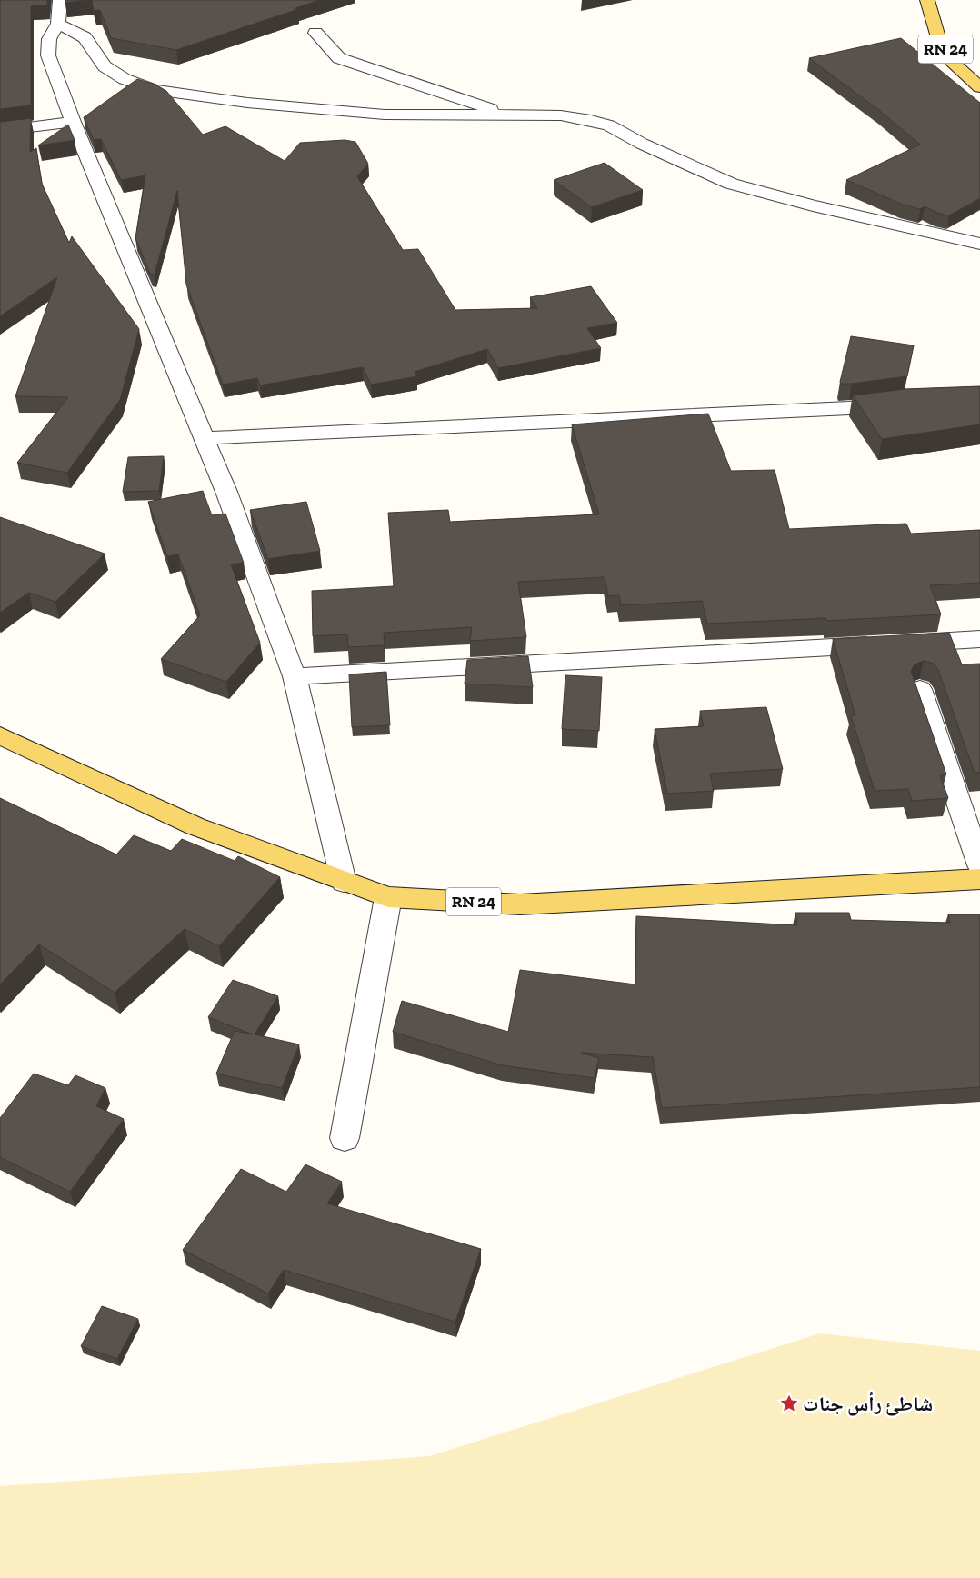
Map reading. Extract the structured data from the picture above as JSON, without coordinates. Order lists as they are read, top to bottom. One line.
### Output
{"streets":{"main road":["RN 24"]},"places":{"place":["شاطئ رأس جنات"]}}
